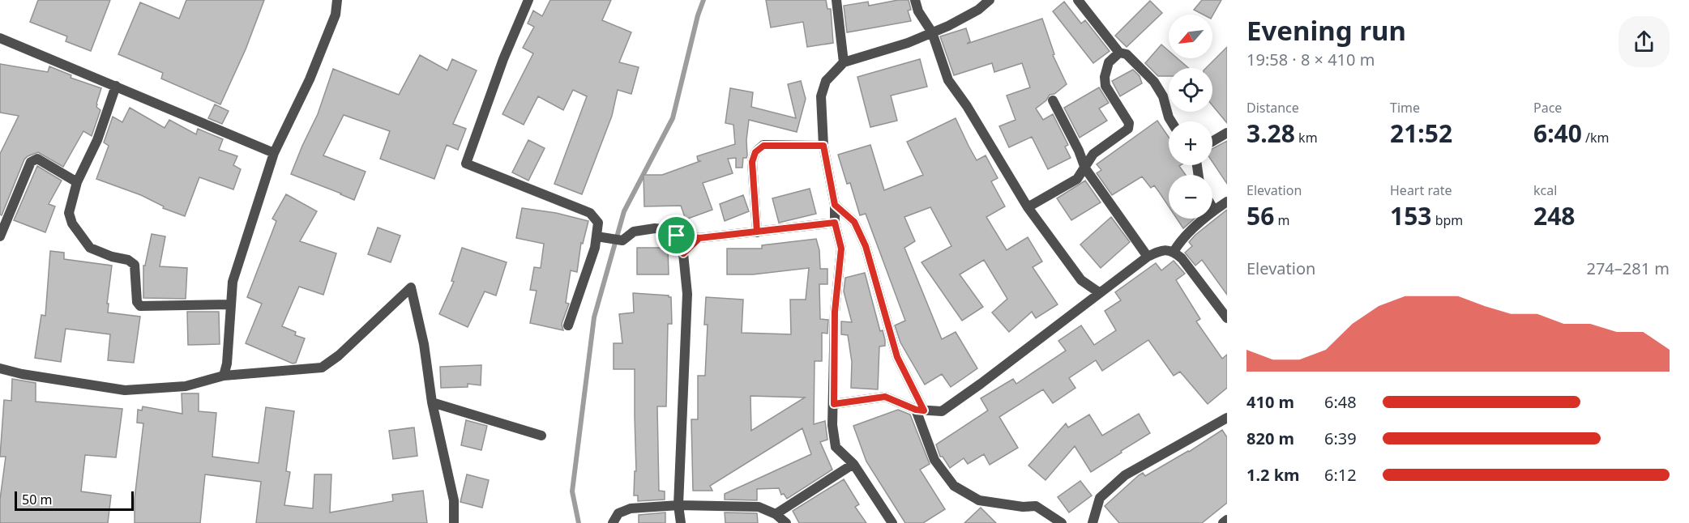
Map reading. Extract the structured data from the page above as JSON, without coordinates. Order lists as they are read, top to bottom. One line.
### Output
{"scale_bar":"50 m","north":"bottom left","page":{"heading":["Evening run","19:58 · 8 × 410 m"],"map_buttons":["+","−"],"stats":[["Distance","3.28 km"],["Time","21:52"],["Pace","6:40 /km"],["Elevation","56 m"],["Heart rate","153 bpm"],["kcal","248"]],"chart":["Elevation","274–281 m"],"list":[{"name":"410 m","note":"6:48"},{"name":"820 m","note":"6:39"},{"name":"1.2 km","note":"6:12"}],"scale":"50 m"}}
